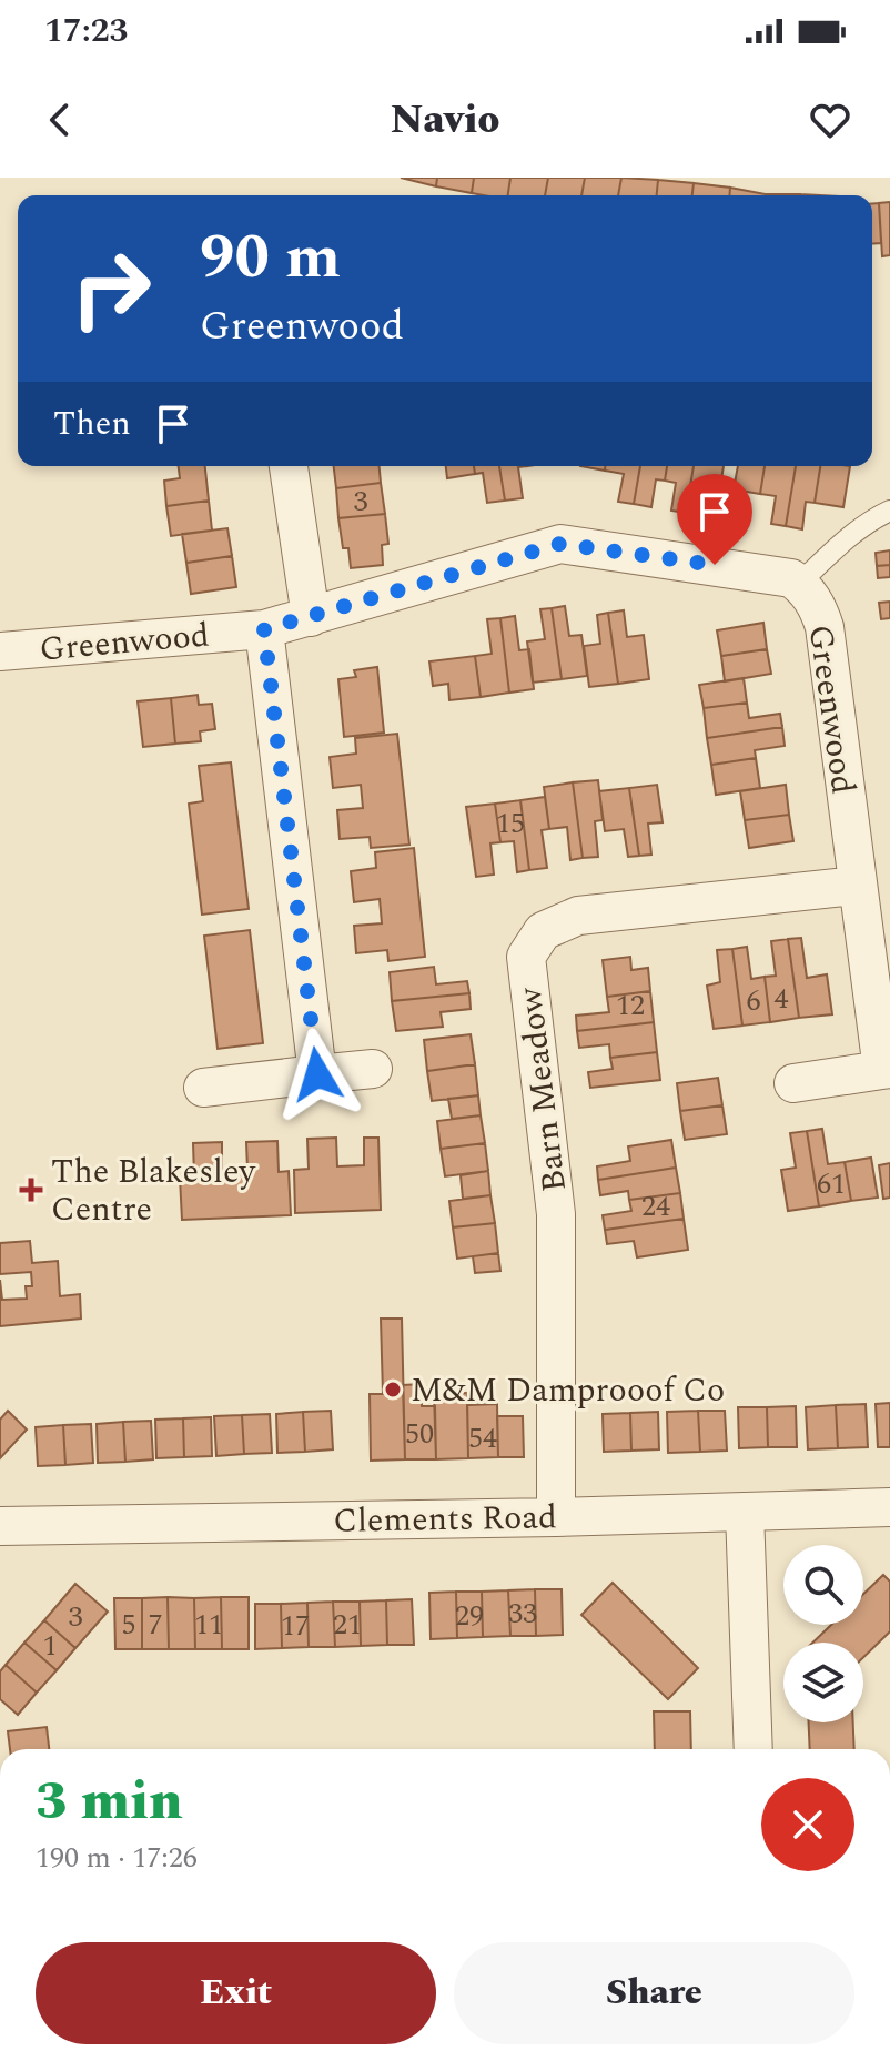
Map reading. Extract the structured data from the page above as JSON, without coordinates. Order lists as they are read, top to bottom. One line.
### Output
{"streets":{"street":["Greenwood","Barn Meadow","Clements Road"]},"crossings":[["Greenwood","Barn Meadow"],["Barn Meadow","Clements Road"]],"places":{"health":["The Blakesley Centre"],"other":["M&M Damprooof Co"]},"house_numbers":["3","15","4","6","12","61","24","50","54","33","29","3","5","7","11","21","17","1"],"page":{"status":"17:23","header":"Navio","turn":["90 m","Greenwood"],"then":"Then","heading":["3 min","190 m · 17:26"],"buttons":["Exit","Share"]}}
